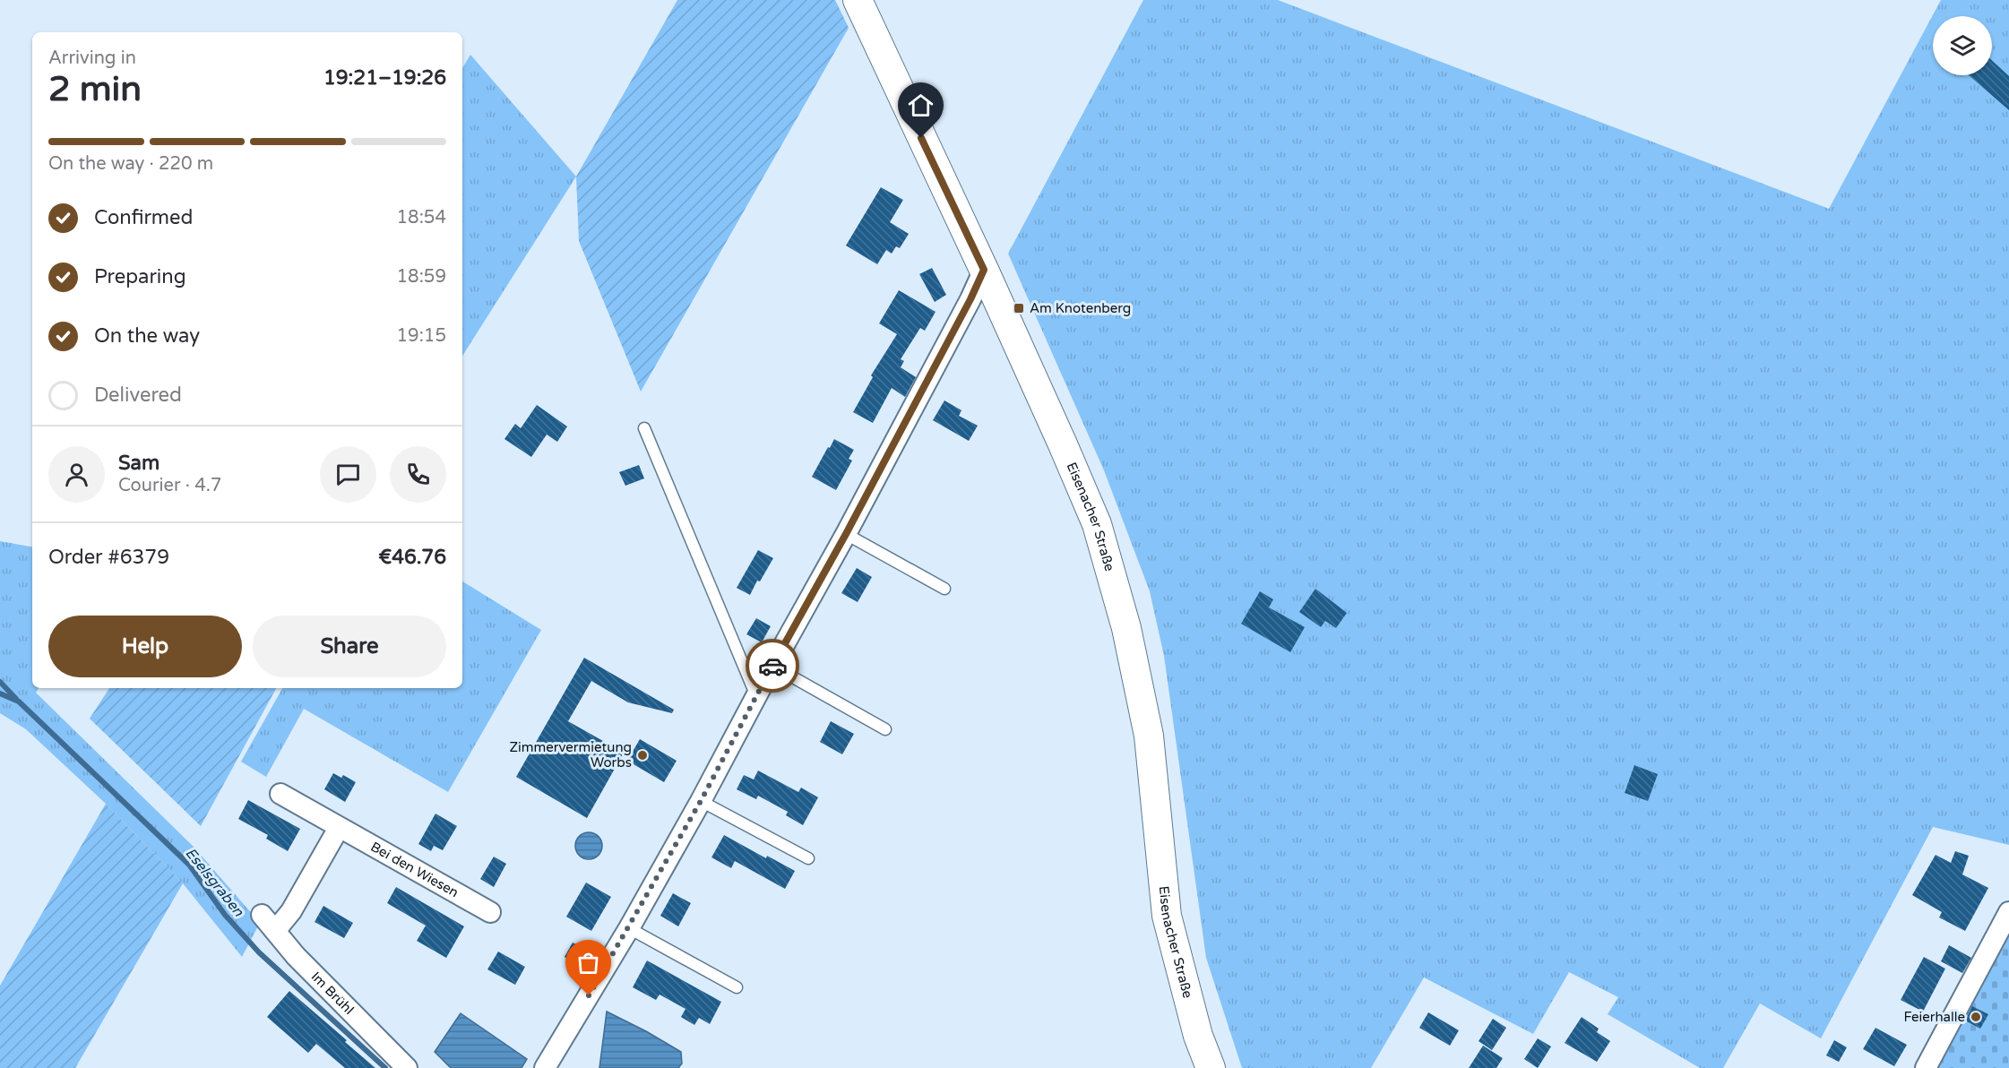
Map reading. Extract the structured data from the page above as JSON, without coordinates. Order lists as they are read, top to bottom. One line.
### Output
{"streets":{"main road":["Eisenacher Straße"],"street":["Bei den Wiesen","Im Brühl"]},"water":["Eselsgraben"],"places":{"transit":["Am Knotenberg"],"other":["Zimmervermietung Worbs","Feierhalle"]},"page":{"heading":["2 min","Arriving in","19:21–19:26"],"panel":["Sam","Courier · 4.7","Order #6379","€46.76"],"bar":"On the way · 220 m","list":[["Confirmed","18:54"],["Preparing","18:59"],["On the way","19:15"],"Delivered"],"buttons":["Help","Share"]}}
